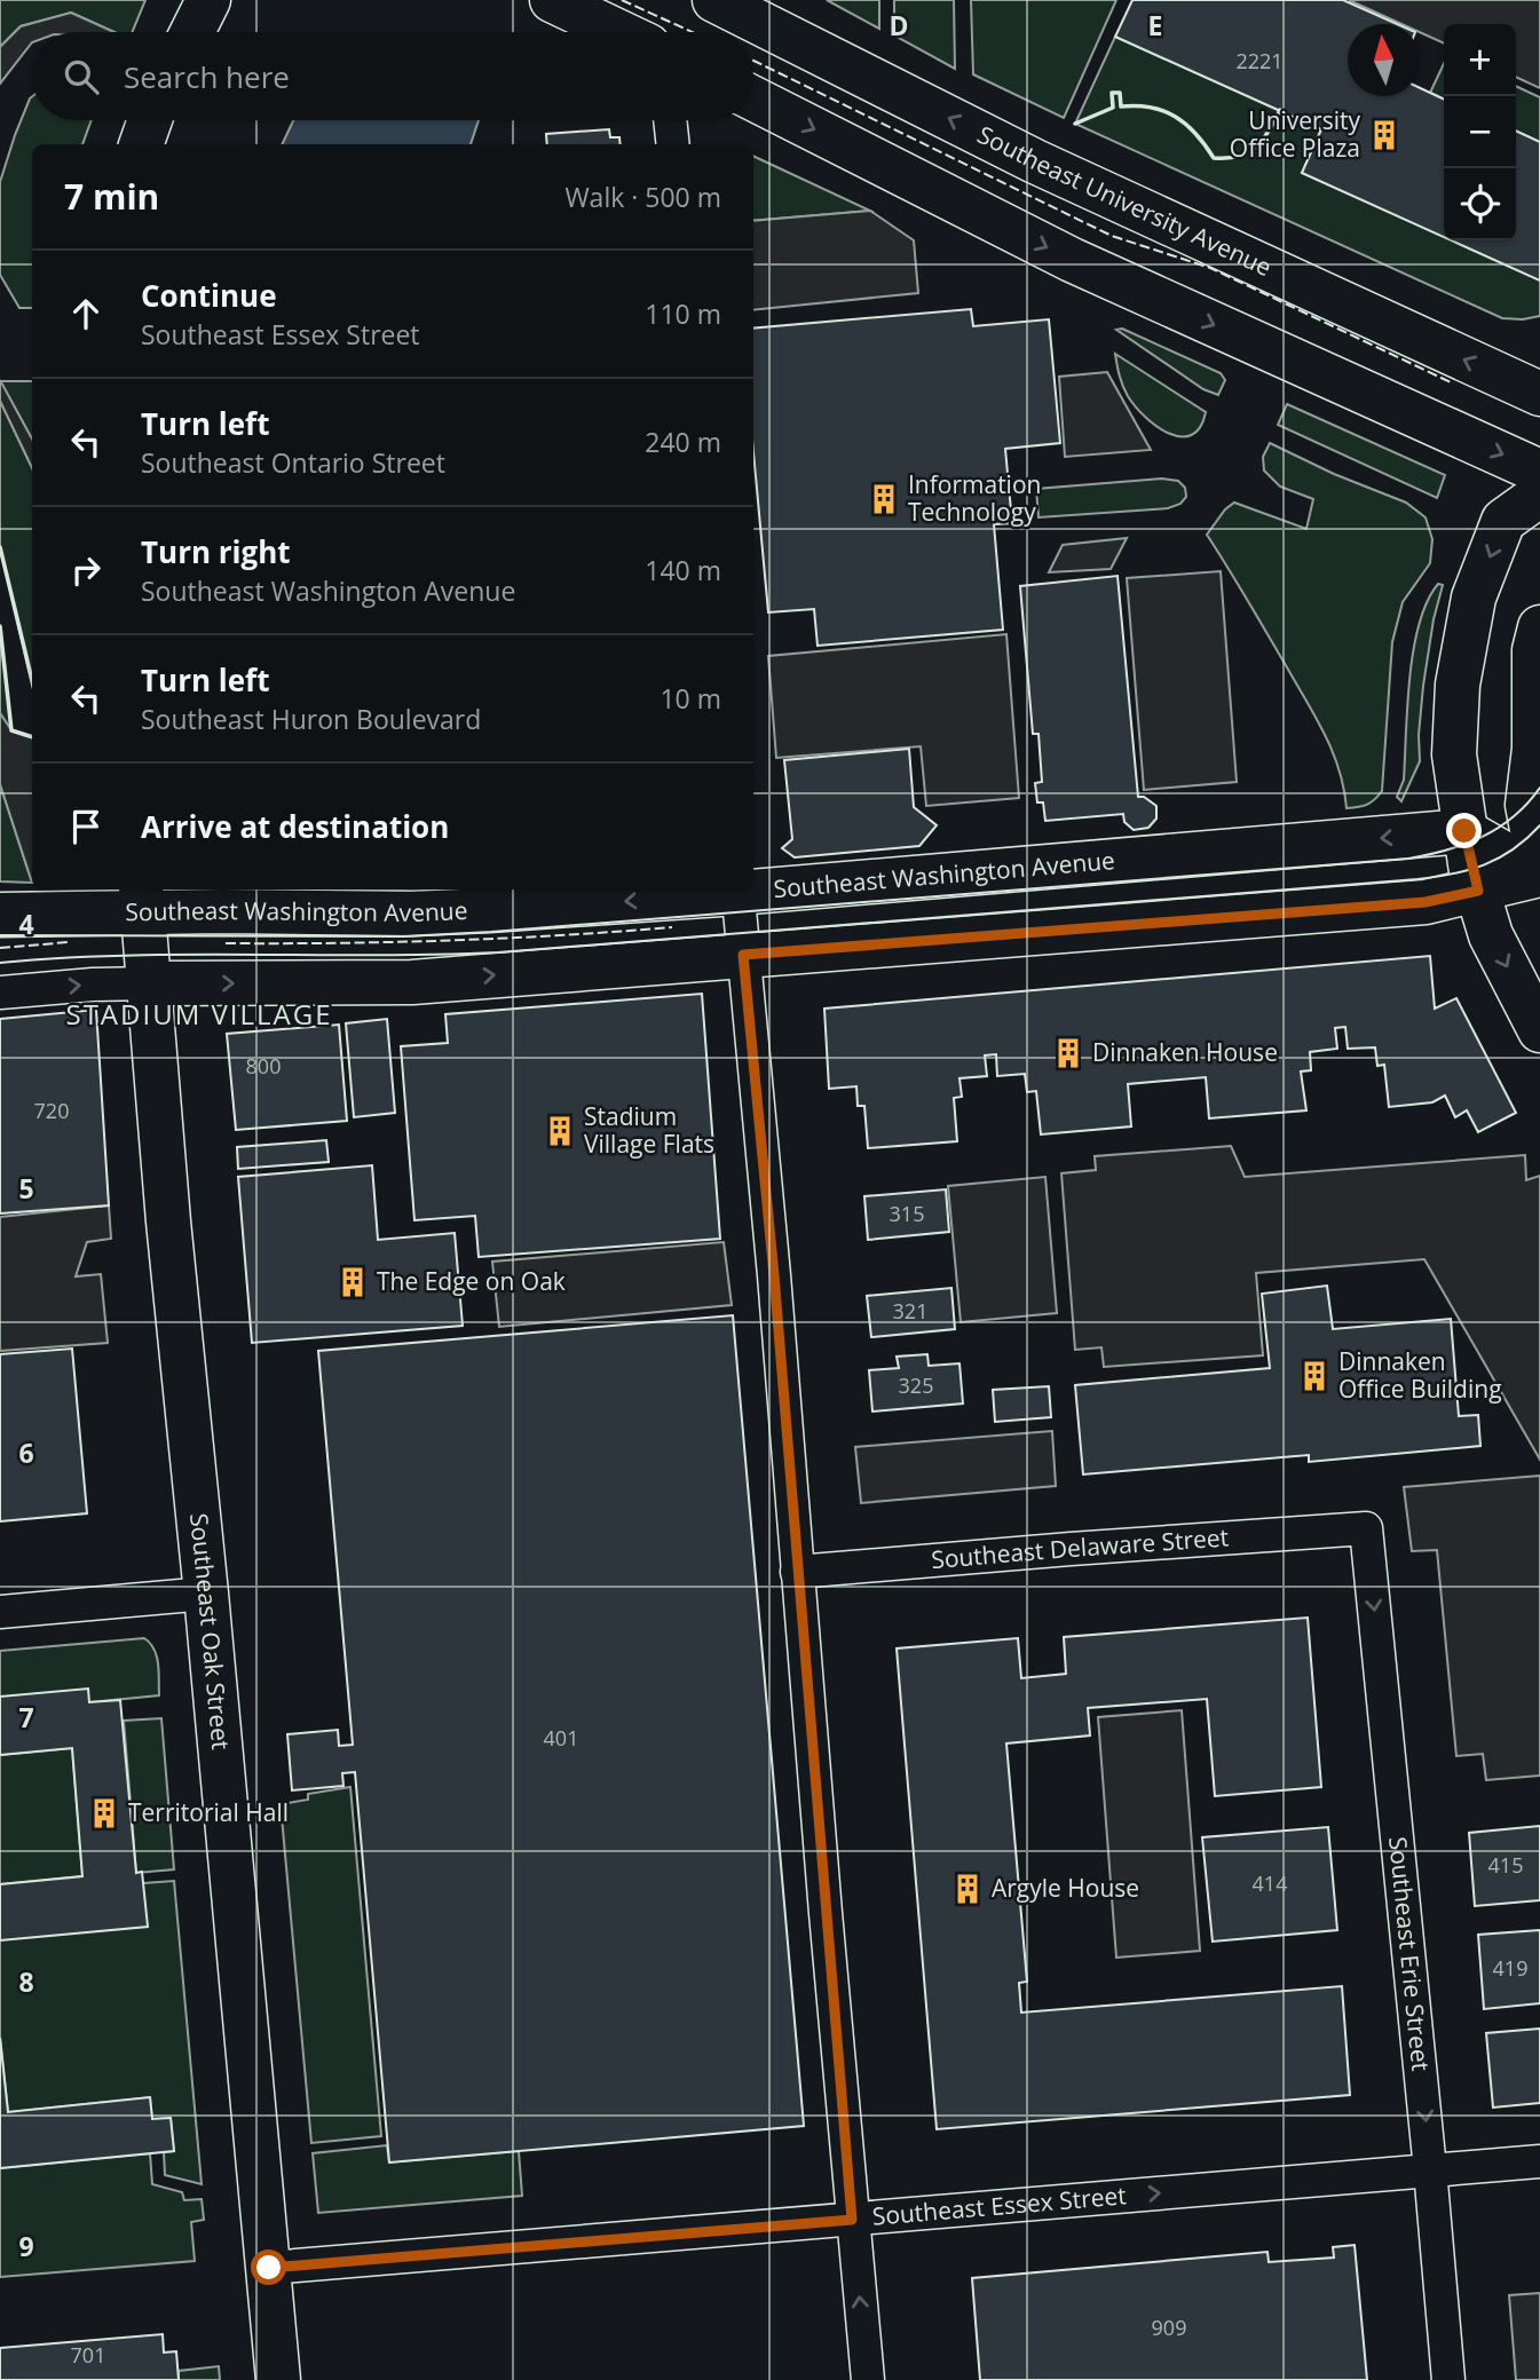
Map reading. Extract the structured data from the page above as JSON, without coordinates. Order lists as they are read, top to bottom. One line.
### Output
{"streets":{"street":["Southeast University Avenue","Southeast Washington Avenue","Southeast Delaware Street","Southeast Oak Street","Southeast Erie Street","Southeast Essex Street"]},"crossings":[["Southeast Washington Avenue","Southeast Oak Street"],["Southeast Delaware Street","Southeast Erie Street"],["Southeast Oak Street","Southeast Essex Street"],["Southeast Erie Street","Southeast Essex Street"]],"one_way":["Southeast Erie Street","Southeast Essex Street"],"districts":["STADIUM VILLAGE"],"places":{"building":["University Office Plaza","Information Technology","Dinnaken House","Stadium Village Flats","The Edge on Oak","Dinnaken Office Building","Territorial Hall","Argyle House"]},"house_numbers":["2221","800","720","315","321","325","401","415","414","419","909","701"],"north":"top","page":{"map_buttons":["+","−"],"search":"Search here","heading":["7 min","Walk · 500 m"],"list":[["Continue","Southeast Essex Street","110 m"],["Turn left","Southeast Ontario Street","240 m"],["Turn right","Southeast Washington Avenue","140 m"],["Turn left","Southeast Huron Boulevard","10 m"],"Arrive at destination"]},"grid":{"columns":["D","E"],"rows":["4","5","6","7","8","9"]}}
